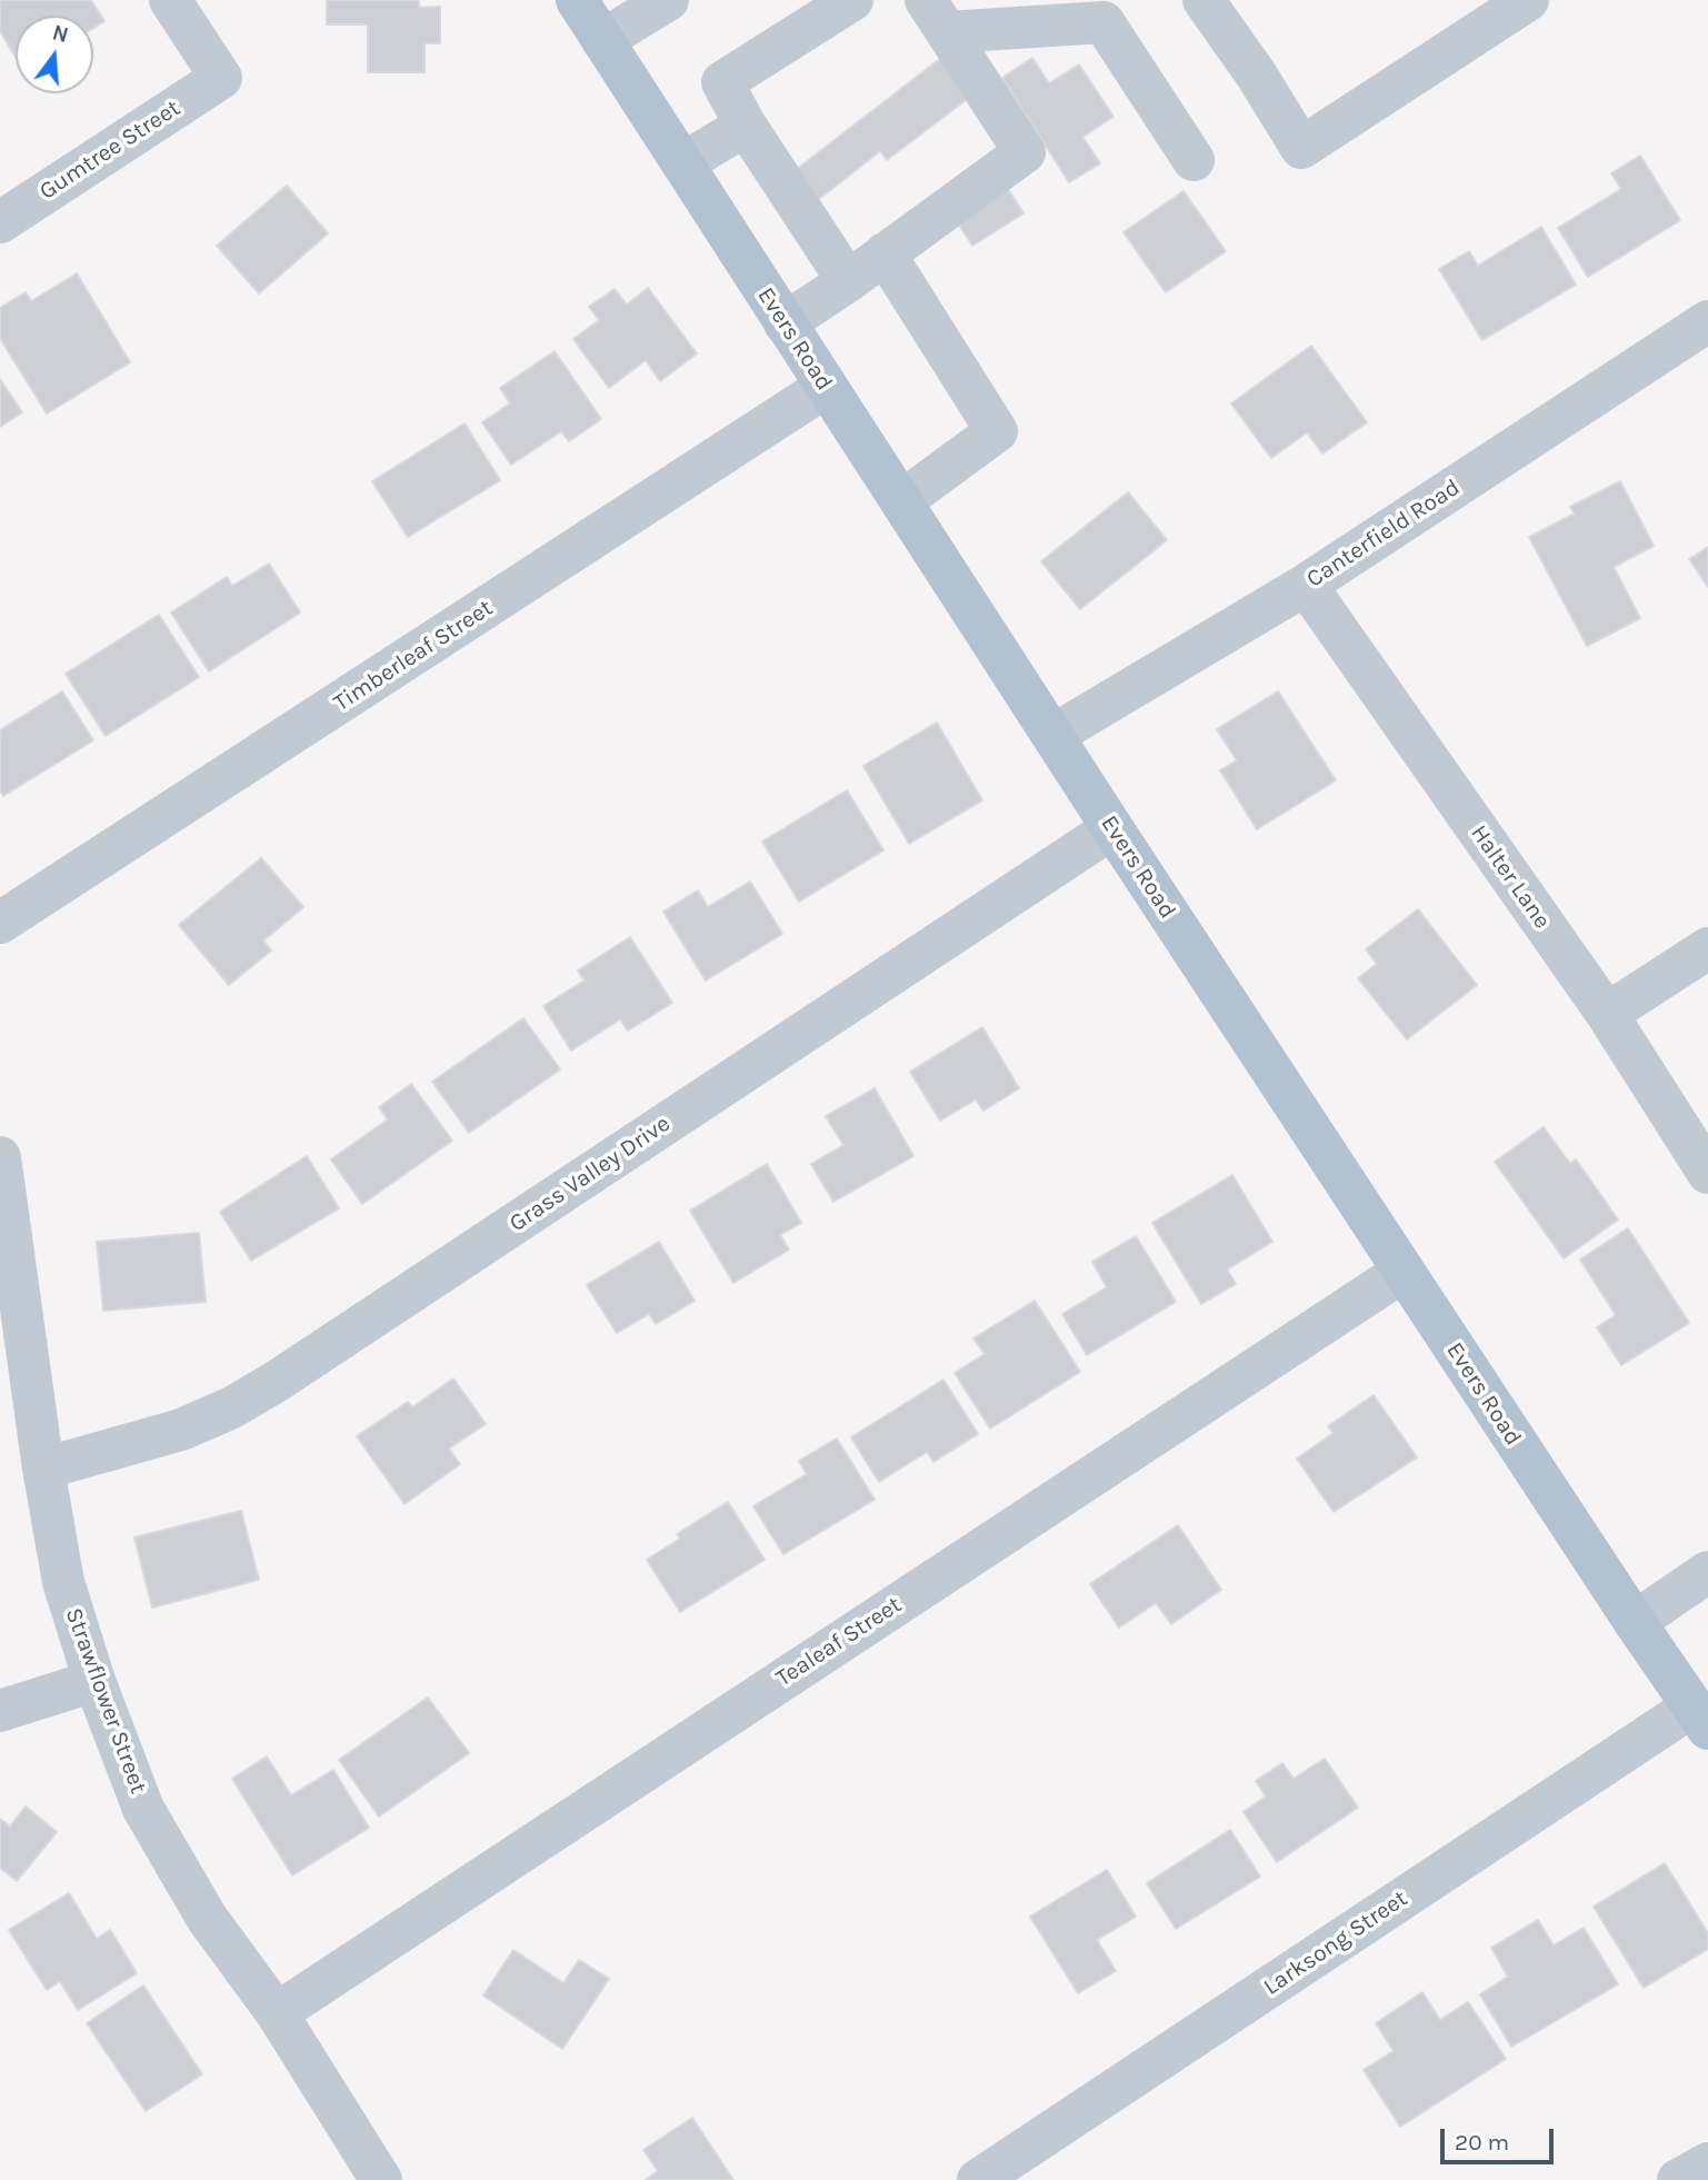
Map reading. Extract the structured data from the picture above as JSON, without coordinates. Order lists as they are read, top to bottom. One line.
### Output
{"streets":{"main road":["Evers Road"],"street":["Gumtree Street","Canterfield Road","Timberleaf Street","Halter Lane","Grass Valley Drive","Tealeaf Street","Strawflower Street","Larksong Street"]},"crossings":[["Evers Road","Canterfield Road"],["Evers Road","Timberleaf Street"],["Evers Road","Grass Valley Drive"],["Evers Road","Tealeaf Street"],["Evers Road","Larksong Street"],["Canterfield Road","Halter Lane"],["Grass Valley Drive","Strawflower Street"],["Tealeaf Street","Strawflower Street"]],"scale_bar":"20 m","north":"top"}
